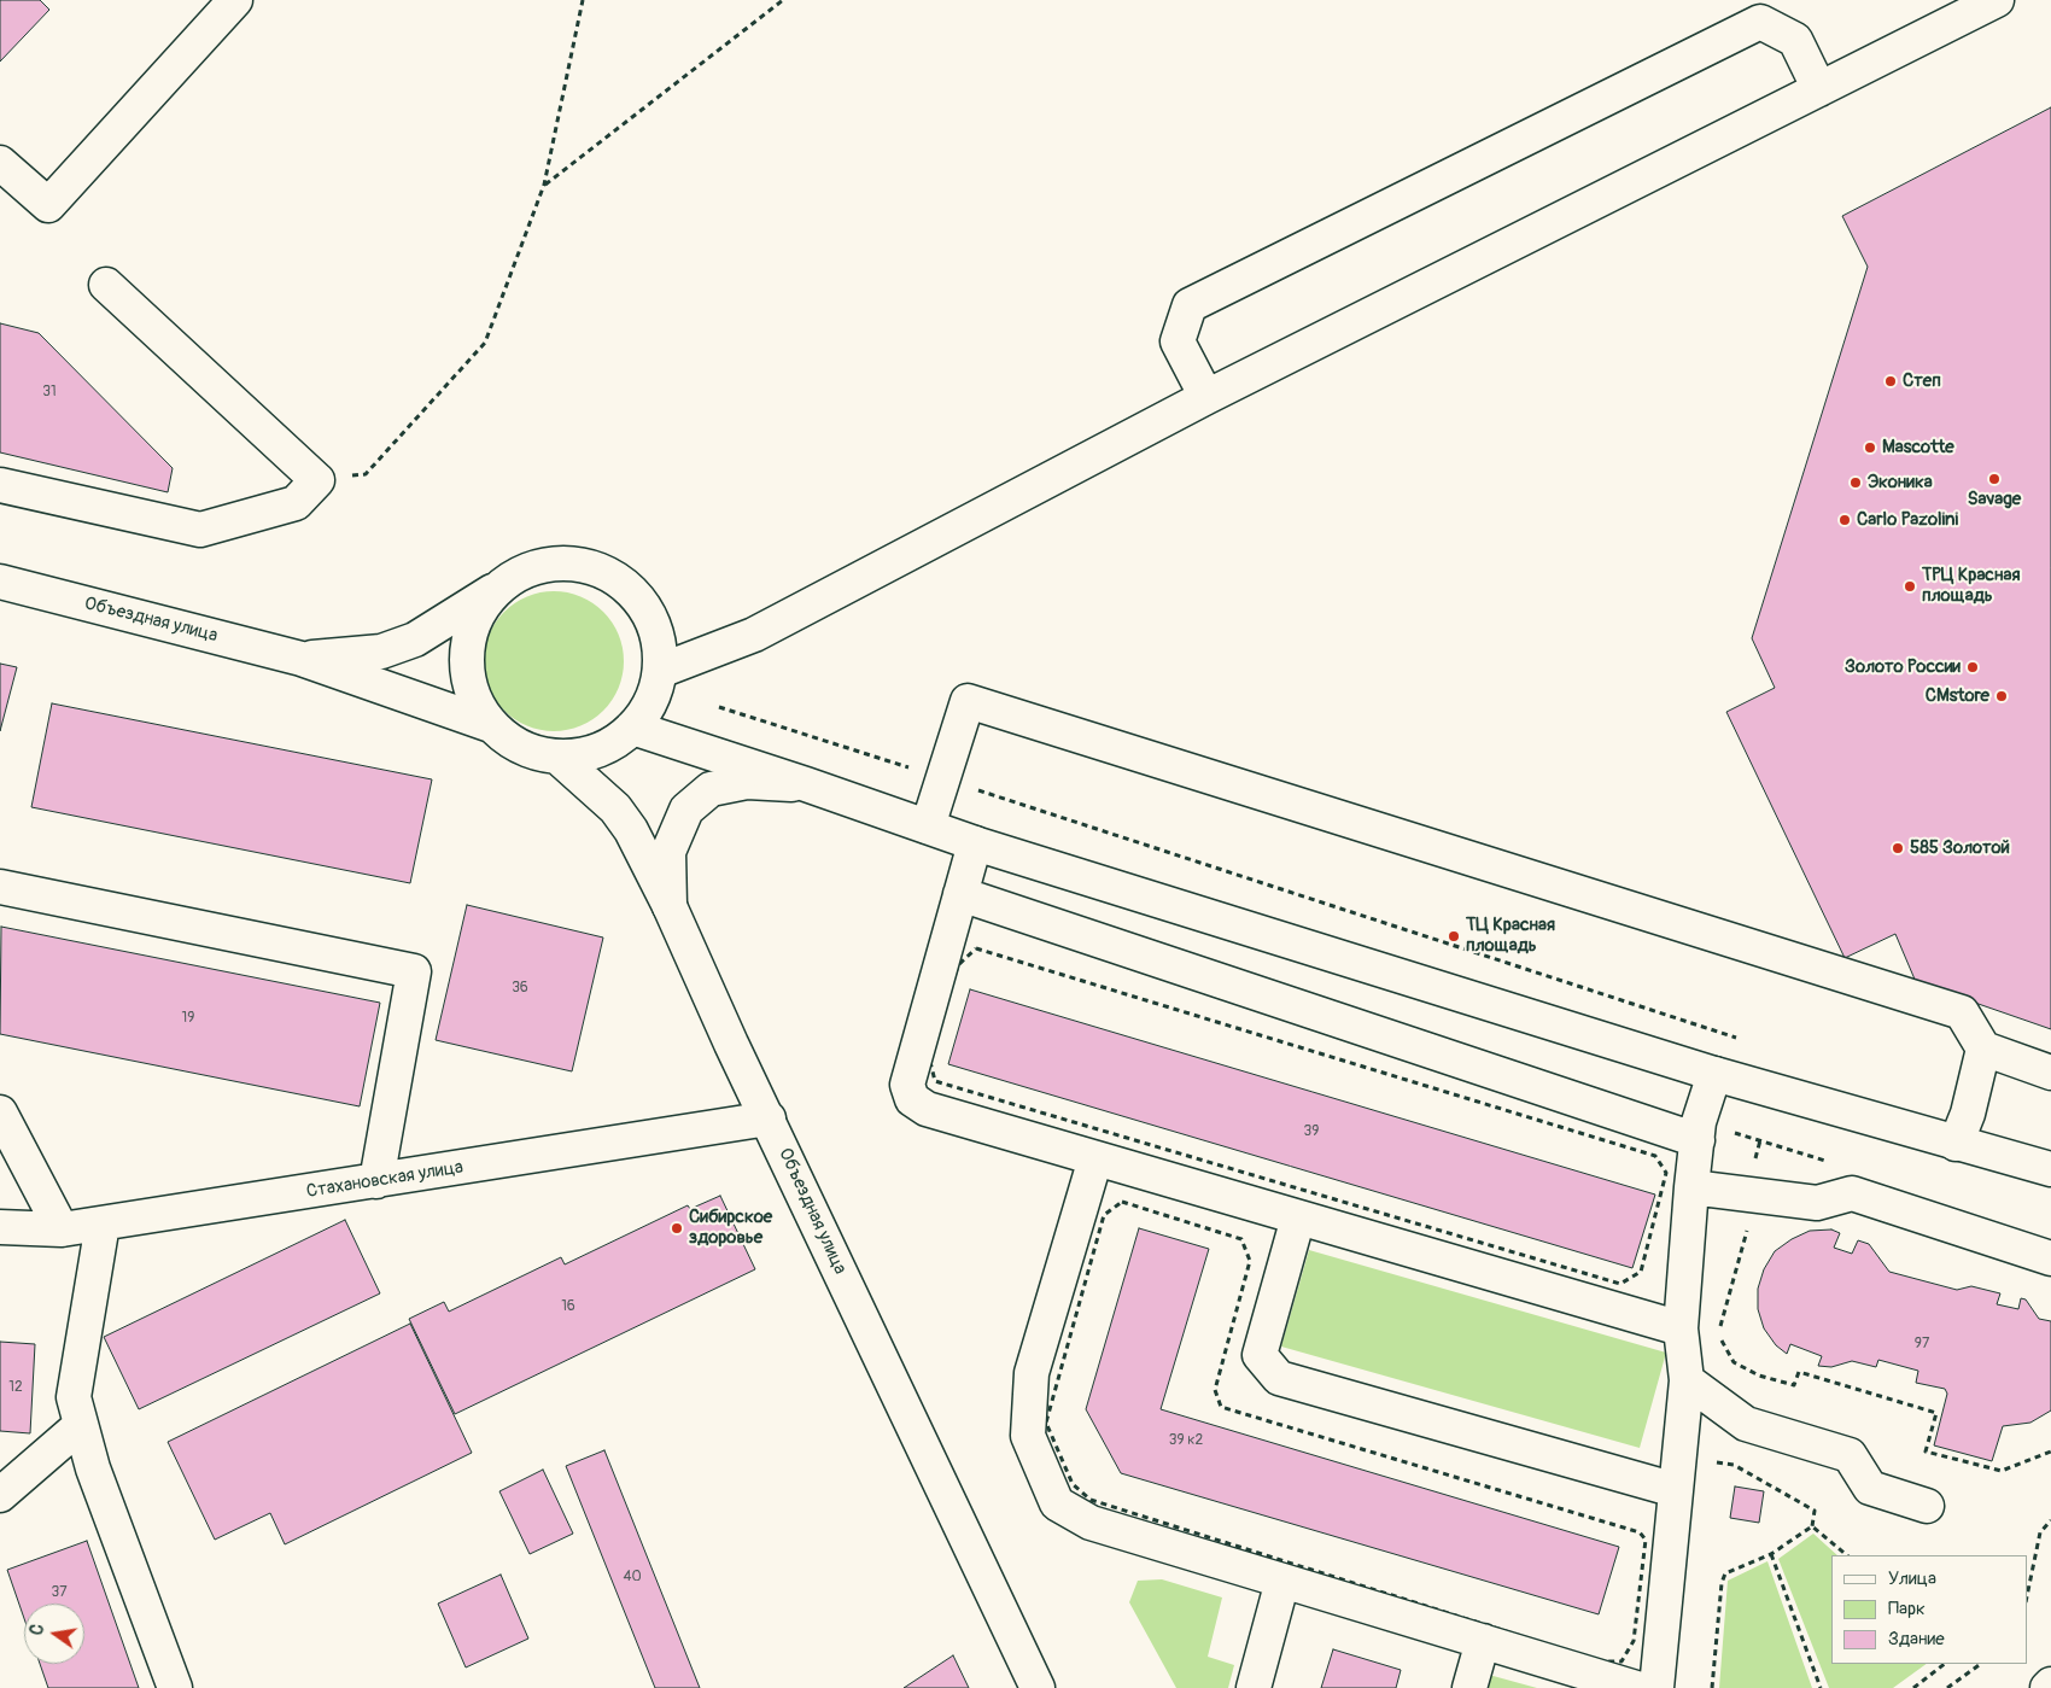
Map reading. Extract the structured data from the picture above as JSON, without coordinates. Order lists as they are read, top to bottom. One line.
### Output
{"streets":{"main road":["Объездная улица","Стахановская улица"]},"crossings":[["Объездная улица","Стахановская улица"]],"places":["Степ","Mascotte","Savage","Эконика","Carlo Pazolini","ТРЦ Красная площадь","Золото России","CMstore","585 Золотой","ТЦ Красная площадь","Сибирское здоровье"],"house_numbers":["31","36","19","39","16","97","12","39 к2","40","37"],"legend":["Улица","Парк","Здание"],"north":"left"}
